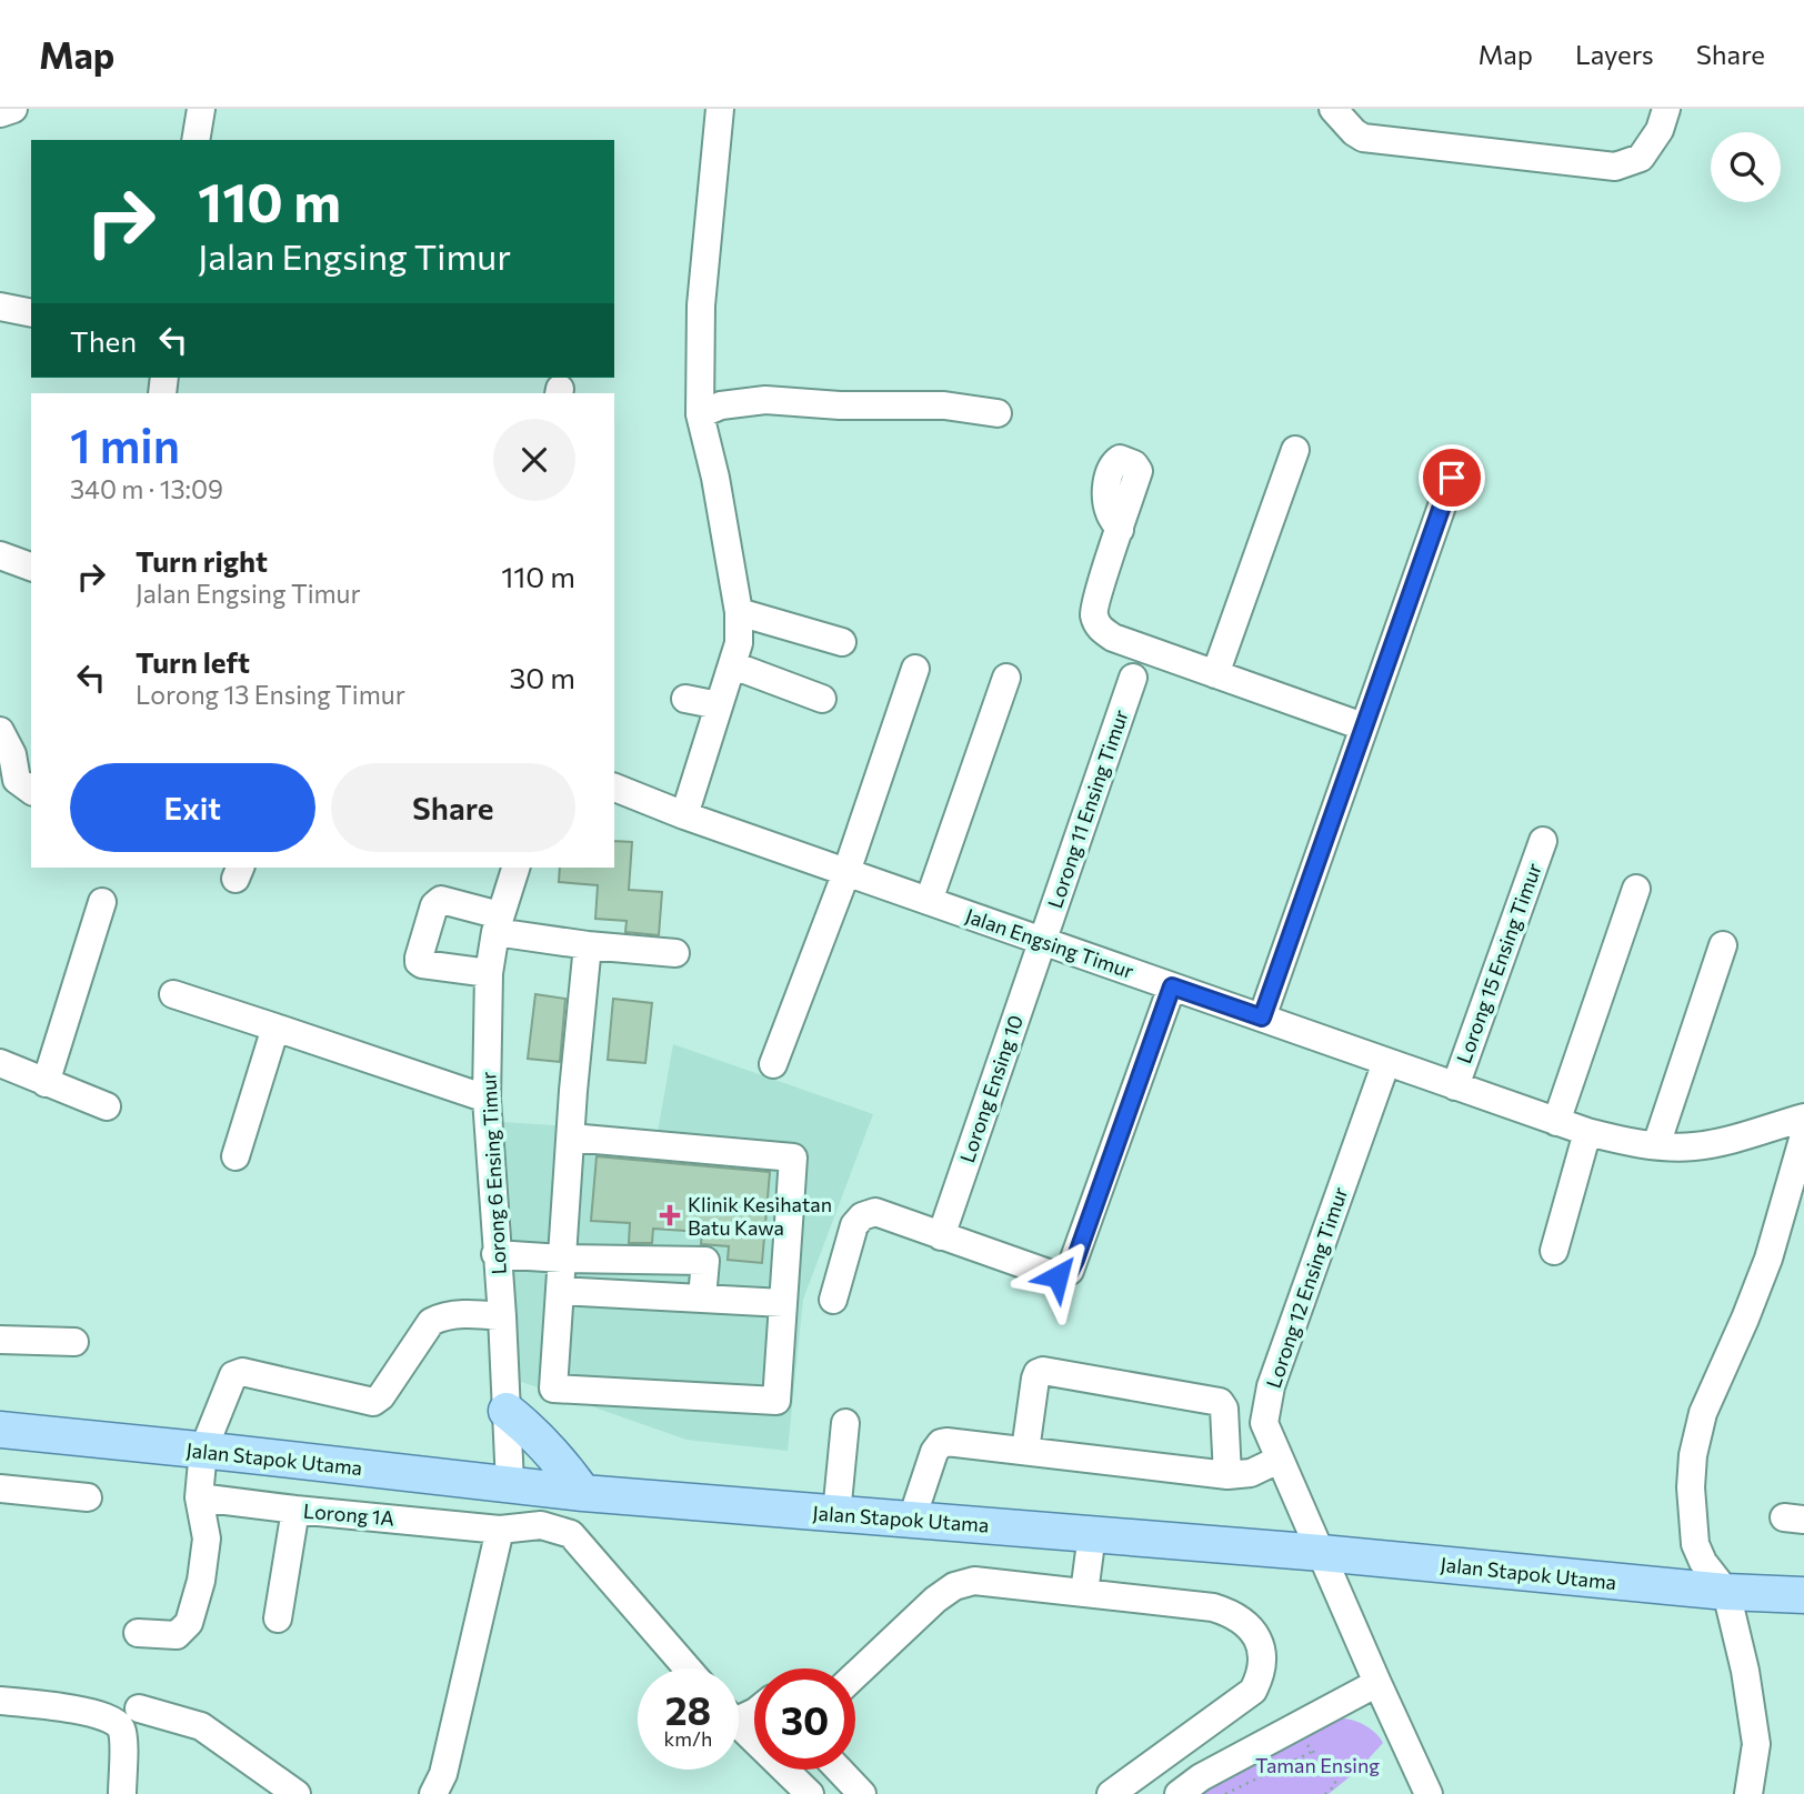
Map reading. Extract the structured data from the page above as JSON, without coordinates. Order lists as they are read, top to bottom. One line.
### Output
{"streets":{"main road":["Jalan Stapok Utama"],"street":["Lorong 11 Ensing Timur","Jalan Engsing Timur","Lorong 15 Ensing Timur","Lorong Ensing 10","Lorong 6 Ensing Timur","Lorong 12 Ensing Timur","Lorong 1A"]},"crossings":[["Lorong 11 Ensing Timur","Jalan Engsing Timur"],["Lorong 11 Ensing Timur","Lorong Ensing 10"],["Jalan Engsing Timur","Lorong 15 Ensing Timur"],["Jalan Engsing Timur","Lorong Ensing 10"],["Jalan Engsing Timur","Lorong 12 Ensing Timur"],["Lorong 6 Ensing Timur","Jalan Stapok Utama"],["Lorong 12 Ensing Timur","Jalan Stapok Utama"]],"parks":["Taman Ensing"],"places":{"health":["Klinik Kesihatan Batu Kawa"]},"page":{"header":"Map","nav":["Map","Layers","Share"],"turn":["110 m","Jalan Engsing Timur"],"then":"Then","heading":["1 min","340 m · 13:09"],"list":[{"name":"Turn right","note":"Jalan Engsing Timur","value":"110 m"},{"name":"Turn left","note":"Lorong 13 Ensing Timur","value":"30 m"}],"buttons":["Exit","Share"],"speed":"28 km/h","limit":"30"}}
